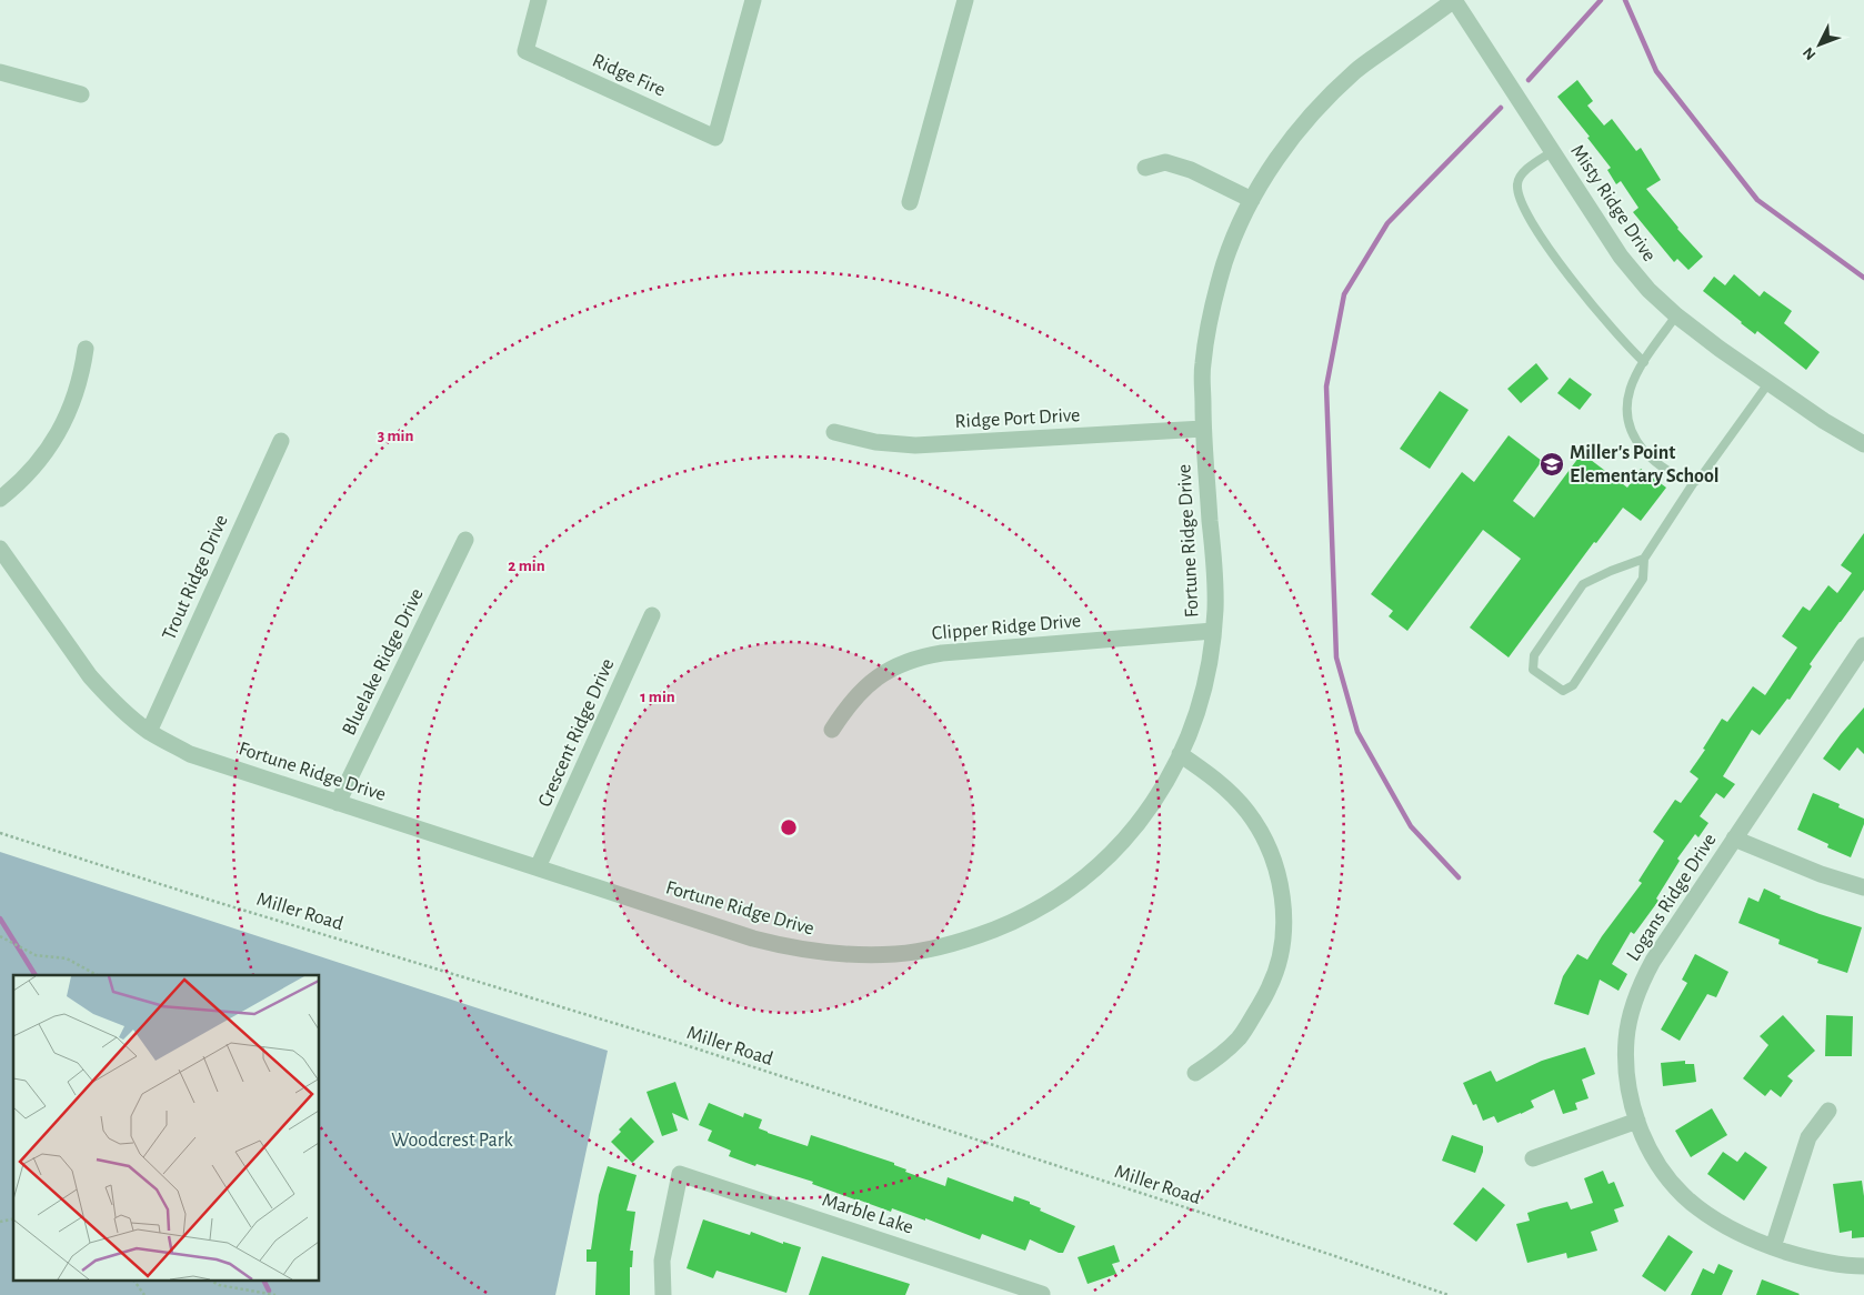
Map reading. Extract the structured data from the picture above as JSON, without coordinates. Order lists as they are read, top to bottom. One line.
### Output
{"streets":{"street":["Ridge Fire","Misty Ridge Drive","Ridge Port Drive","Fortune Ridge Drive","Trout Ridge Drive","Clipper Ridge Drive","Bluelake Ridge Drive","Crescent Ridge Drive","Logans Ridge Drive","Marble Lake"],"path":["Miller Road"]},"crossings":[["Misty Ridge Drive","Fortune Ridge Drive"],["Ridge Port Drive","Fortune Ridge Drive"],["Fortune Ridge Drive","Trout Ridge Drive"],["Fortune Ridge Drive","Clipper Ridge Drive"],["Fortune Ridge Drive","Bluelake Ridge Drive"],["Fortune Ridge Drive","Crescent Ridge Drive"]],"parks":["Woodcrest Park"],"places":{"school or university":["Miller's Point Elementary School"]},"north":"bottom left","rings":["3 min","2 min","1 min"]}
